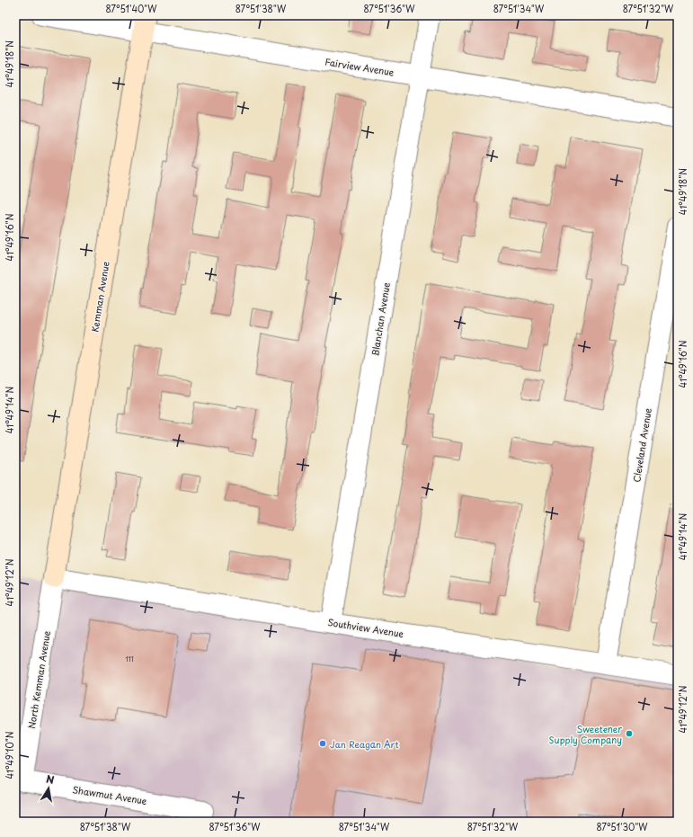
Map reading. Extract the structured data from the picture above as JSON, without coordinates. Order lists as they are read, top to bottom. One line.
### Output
{"streets":{"street":["Fairview Avenue","Kemman Avenue","Blanchan Avenue","Cleveland Avenue","Southview Avenue","North Kemman Avenue","Shawmut Avenue"]},"crossings":[["Fairview Avenue","Kemman Avenue"],["Fairview Avenue","Blanchan Avenue"],["Kemman Avenue","Southview Avenue"],["Kemman Avenue","North Kemman Avenue"],["Blanchan Avenue","Southview Avenue"],["Cleveland Avenue","Southview Avenue"],["Southview Avenue","North Kemman Avenue"],["North Kemman Avenue","Shawmut Avenue"]],"places":["Sweetener Supply Company","Jan Reagan Art"],"house_numbers":["111"],"north":"top","coordinates":["87°51'40\"W","87°51'38\"W","87°51'36\"W","87°51'34\"W","87°51'32\"W","41°49'18\"N","41°49'16\"N","41°49'14\"N","41°49'12\"N","41°49'10\"N","87°51'30\"W"]}
